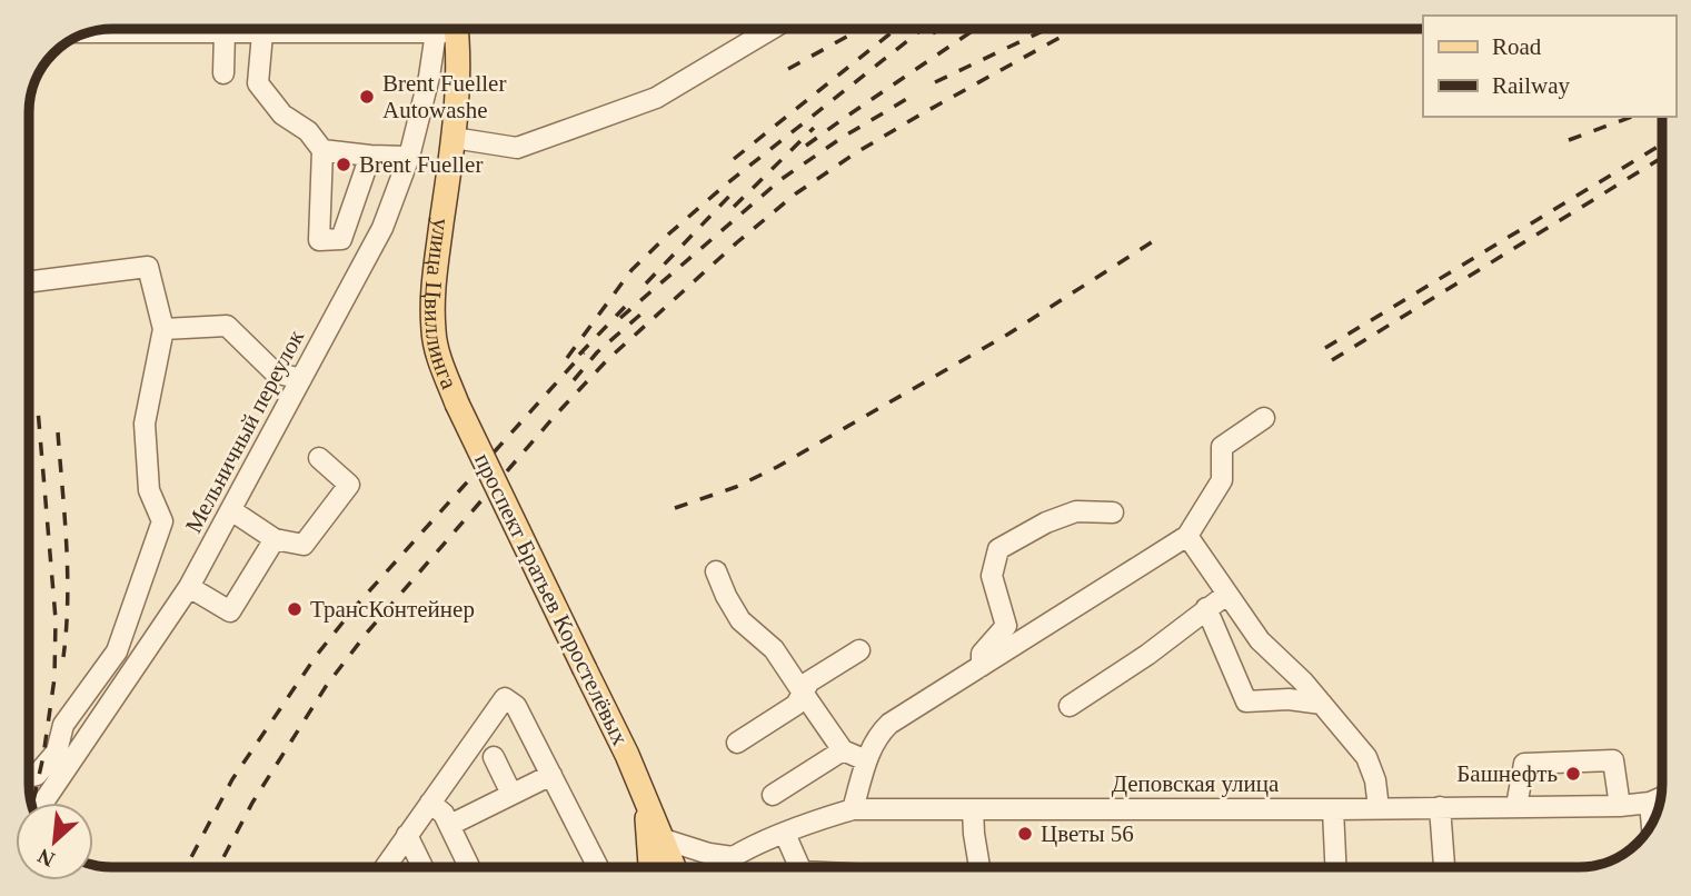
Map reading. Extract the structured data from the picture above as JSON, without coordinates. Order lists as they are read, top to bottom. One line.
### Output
{"streets":{"main road":["улица Цвиллинга","проспект Братьев Коростелёвых"],"street":["Мельничный переулок","Деповская улица"]},"crossings":[["улица Цвиллинга","проспект Братьев Коростелёвых"]],"places":["Brent Fueller Autowashe","Brent Fueller","ТрансКонтейнер","Башнефть","Цветы 56"],"legend":["Road","Railway"],"north":"bottom left"}
